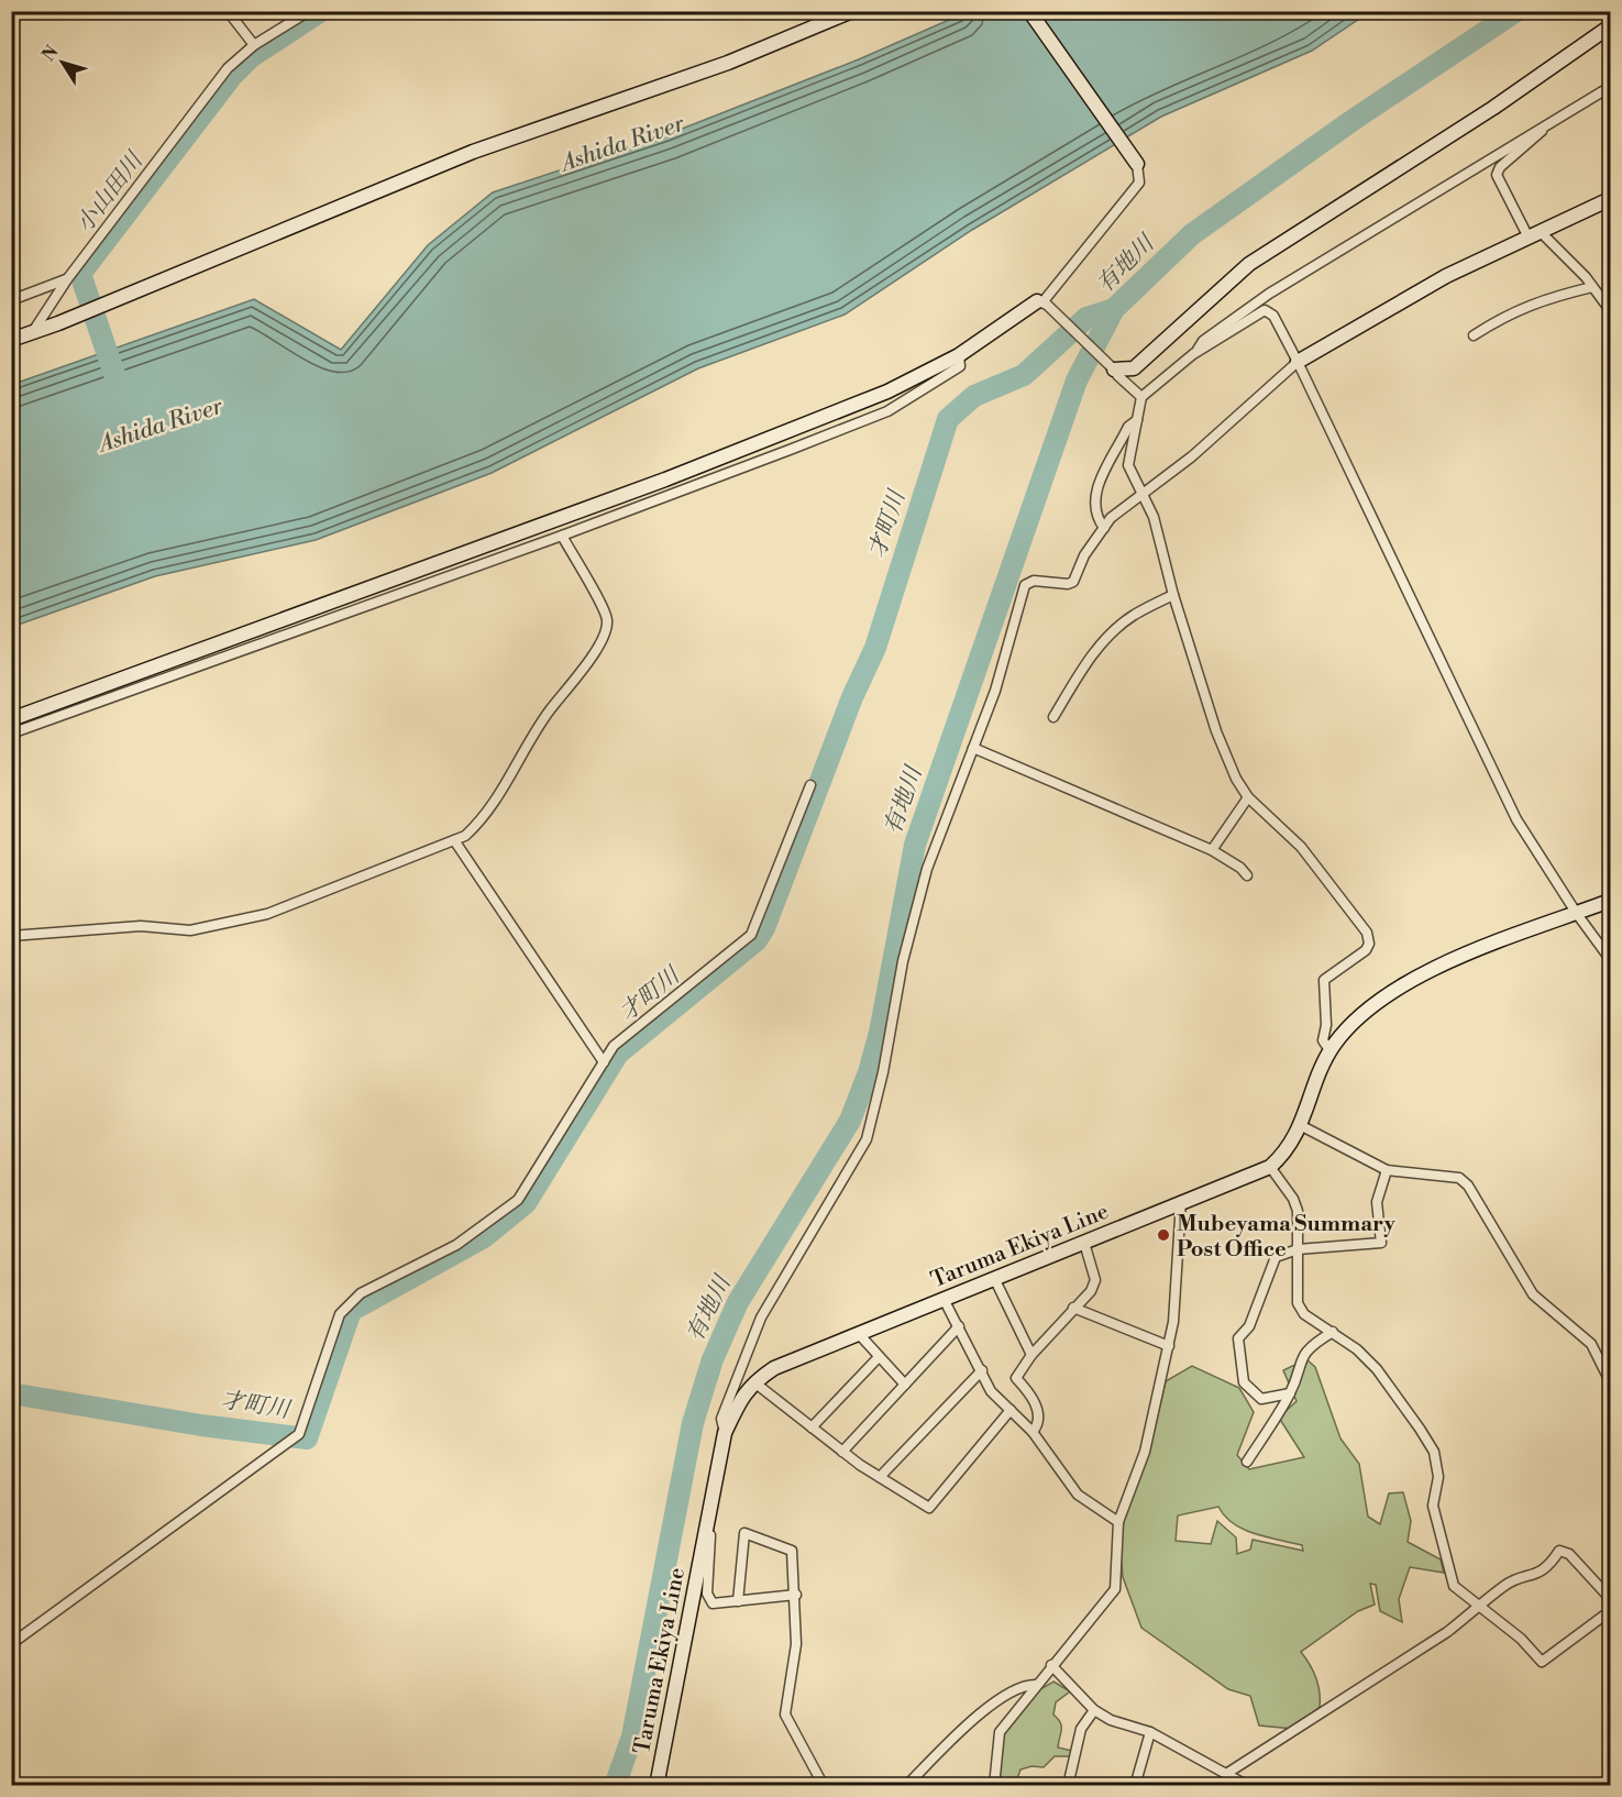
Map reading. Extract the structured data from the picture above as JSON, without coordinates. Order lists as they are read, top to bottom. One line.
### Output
{"streets":{"street":["Taruma Ekiya Line"]},"water":["Ashida River","小山田川","有地川","才町川"],"places":["Mubeyama Summary Post Office"],"north":"top left"}
